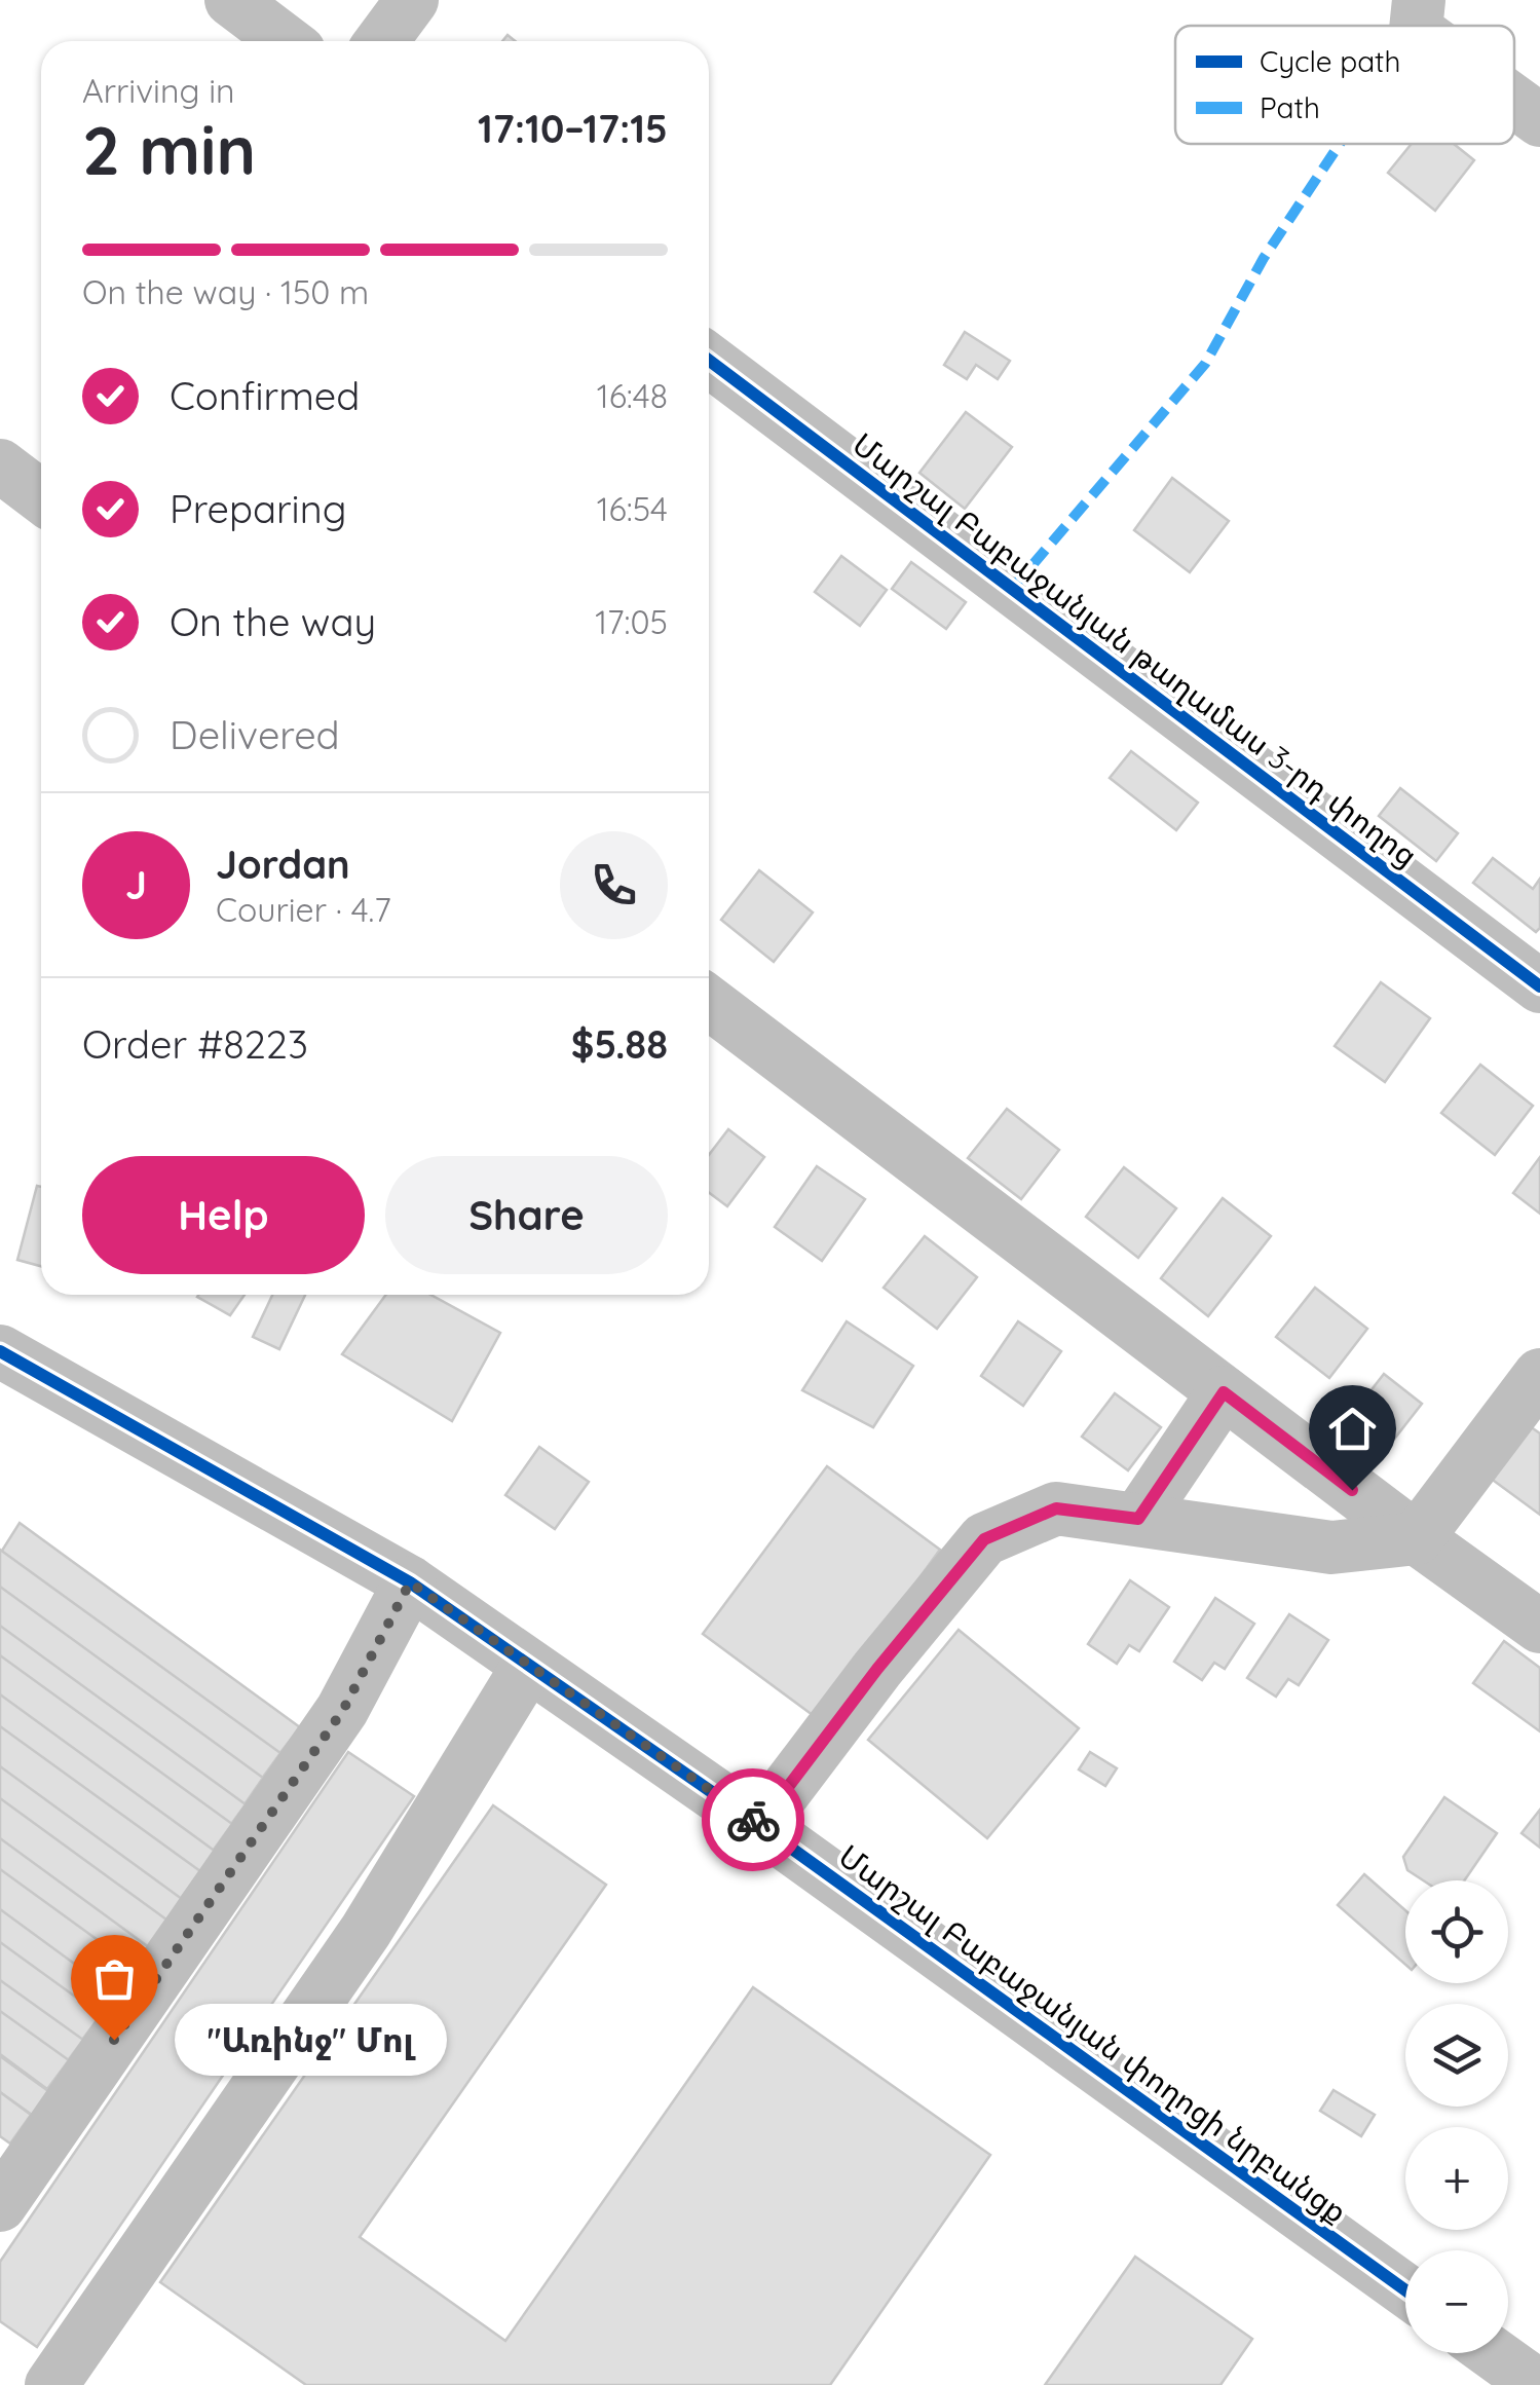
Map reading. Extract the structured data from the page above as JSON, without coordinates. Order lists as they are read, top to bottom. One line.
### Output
{"streets":{"street":["Մարշալ Բաբաջանյան թաղամաս 3-րդ փողոց","Մարշալ Բաբաջանյան փողոցի նրբանցք"]},"places":["\"Առինջ\" Մոլ"],"legend":["Cycle path","Path"],"page":{"heading":["2 min","Arriving in","17:10–17:15"],"panel":["Jordan","Courier · 4.7","Order #8223","$5.88"],"bar":"On the way · 150 m","list":[["Confirmed","16:48"],["Preparing","16:54"],["On the way","17:05"],"Delivered"],"round":"J","buttons":["Help","Share"],"map_buttons":["+","−"],"bubble":"\"Առինջ\" Մոլ"}}
